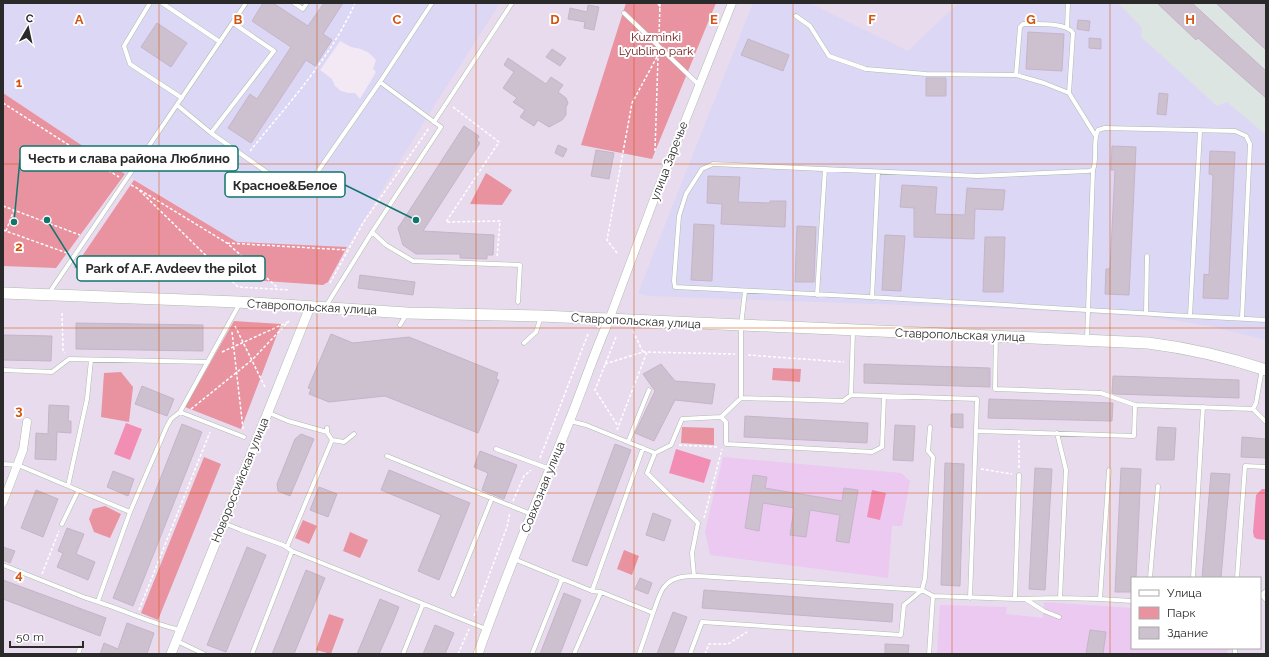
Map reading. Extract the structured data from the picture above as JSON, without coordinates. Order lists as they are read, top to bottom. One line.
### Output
{"streets":{"main road":["Ставропольская улица"],"street":["улица Заречье","Новороссийская улица","Совхозная улица"]},"crossings":[["улица Заречье","Ставропольская улица"],["улица Заречье","Совхозная улица"],["Ставропольская улица","Новороссийская улица"],["Ставропольская улица","Совхозная улица"]],"parks":["Kuzminki Lyublino park"],"places":["Park of A.F. Avdeev the pilot","Красное&Белое","Честь и слава района Люблино"],"legend":["Улица","Парк","Здание"],"scale_bar":"50 m","north":"top","grid":{"columns":["A","B","C","D","E","F","G","H"],"rows":["1","2","3","4"]}}
